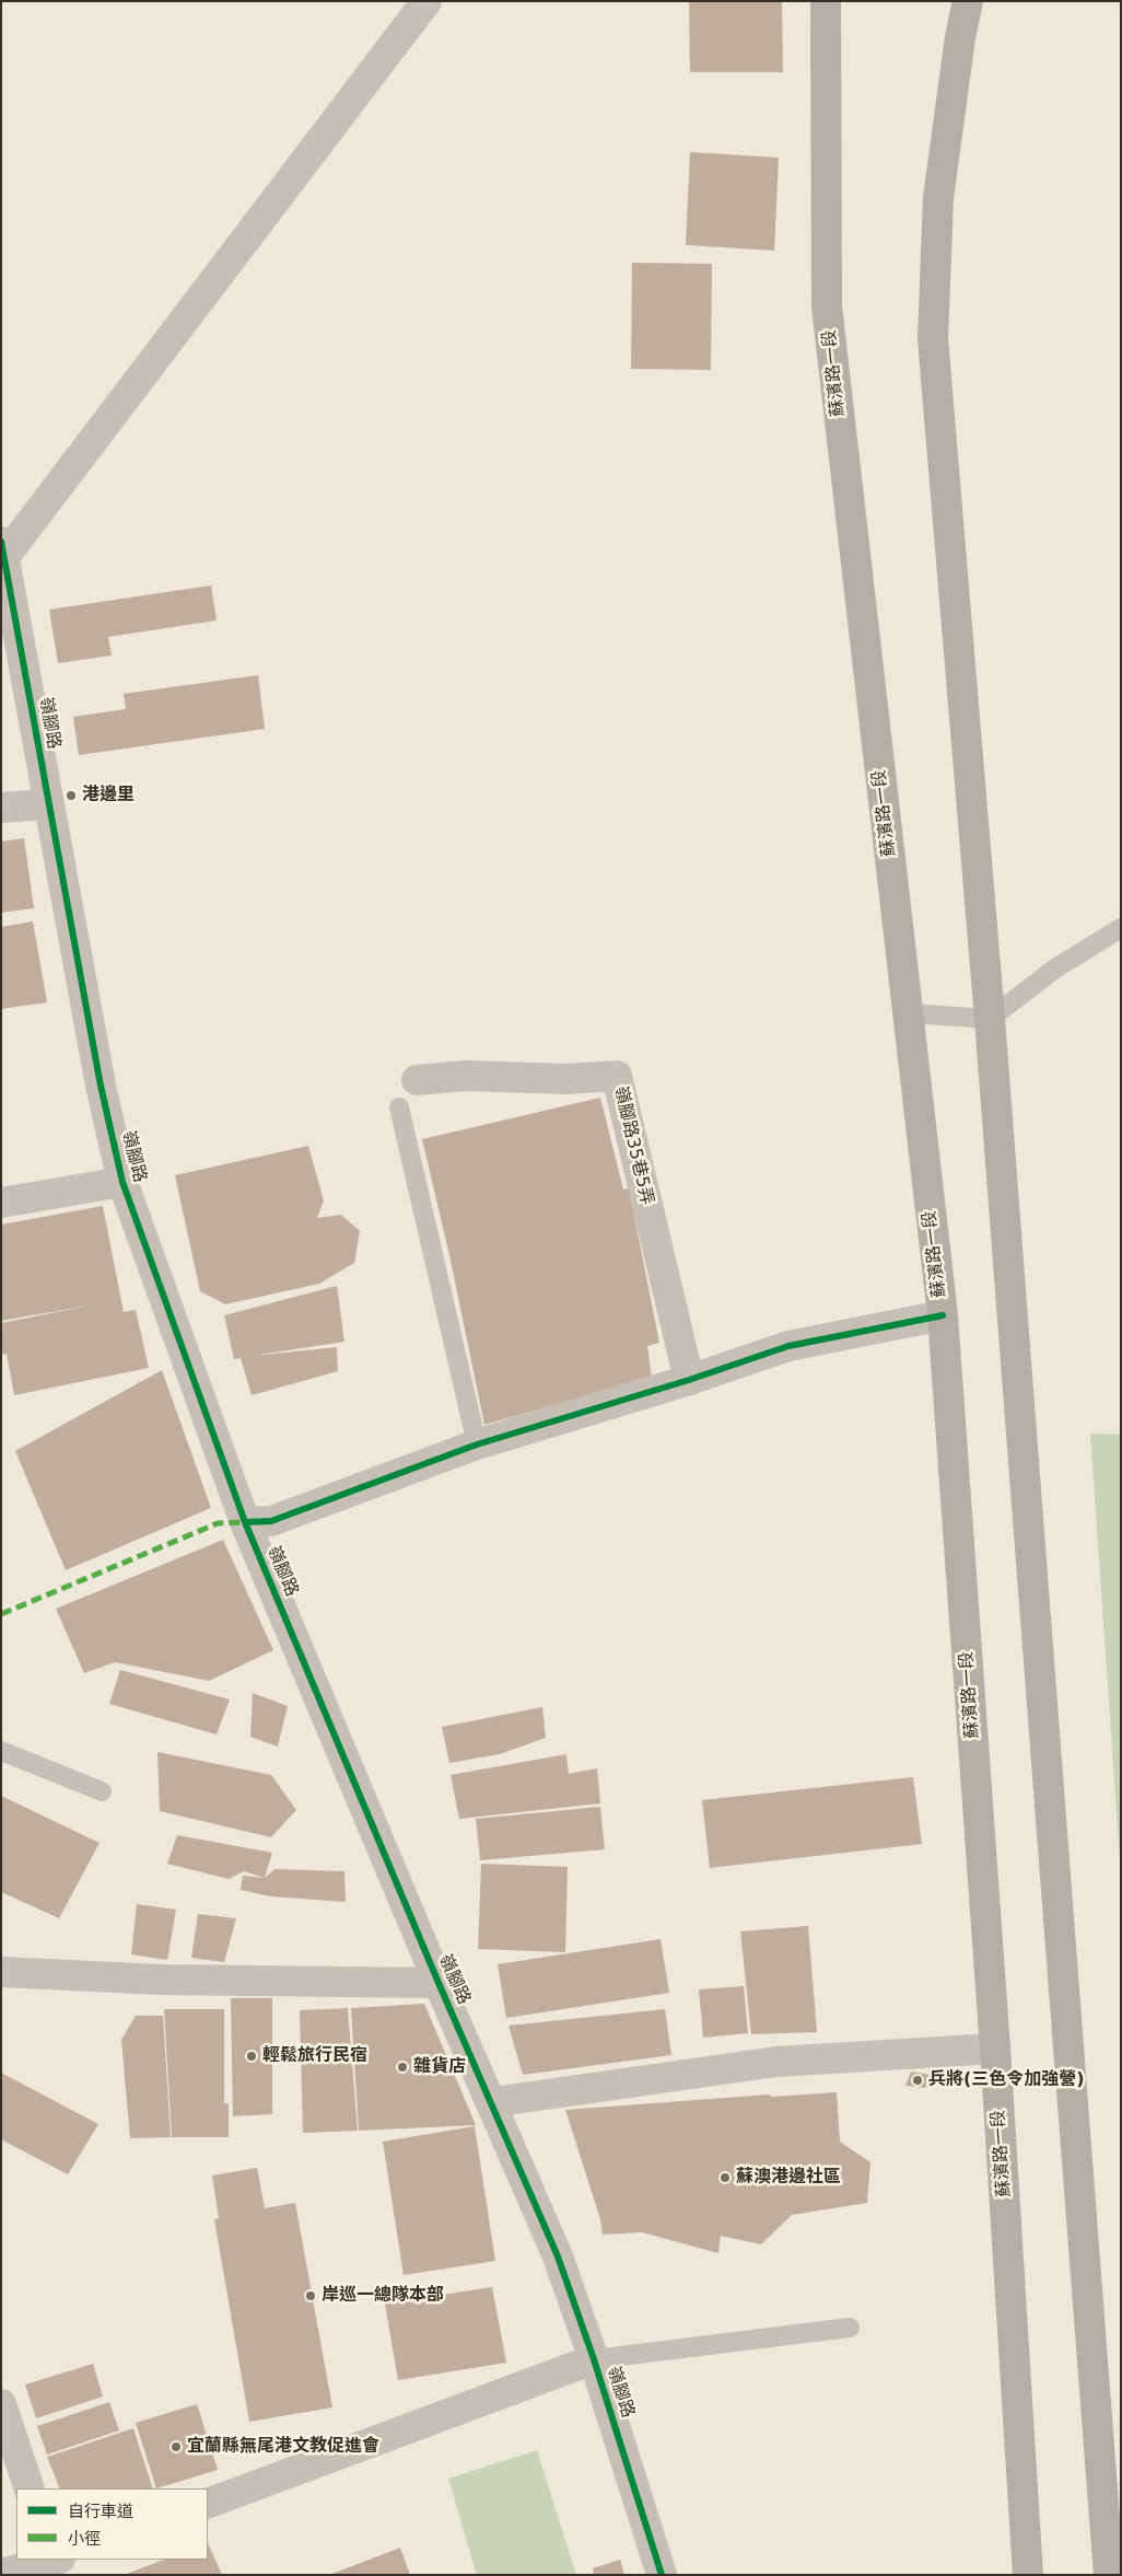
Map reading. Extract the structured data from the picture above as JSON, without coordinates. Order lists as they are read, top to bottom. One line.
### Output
{"streets":{"main road":["蘇濱路一段"],"street":["嶺腳路","嶺腳路35巷5弄"]},"places":["港邊里","輕鬆旅行民宿","雜貨店","兵將(三色令加強營)","蘇澳港邊社區","岸巡一總隊本部","宜蘭縣無尾港文教促進會"],"legend":["自行車道","小徑"]}
